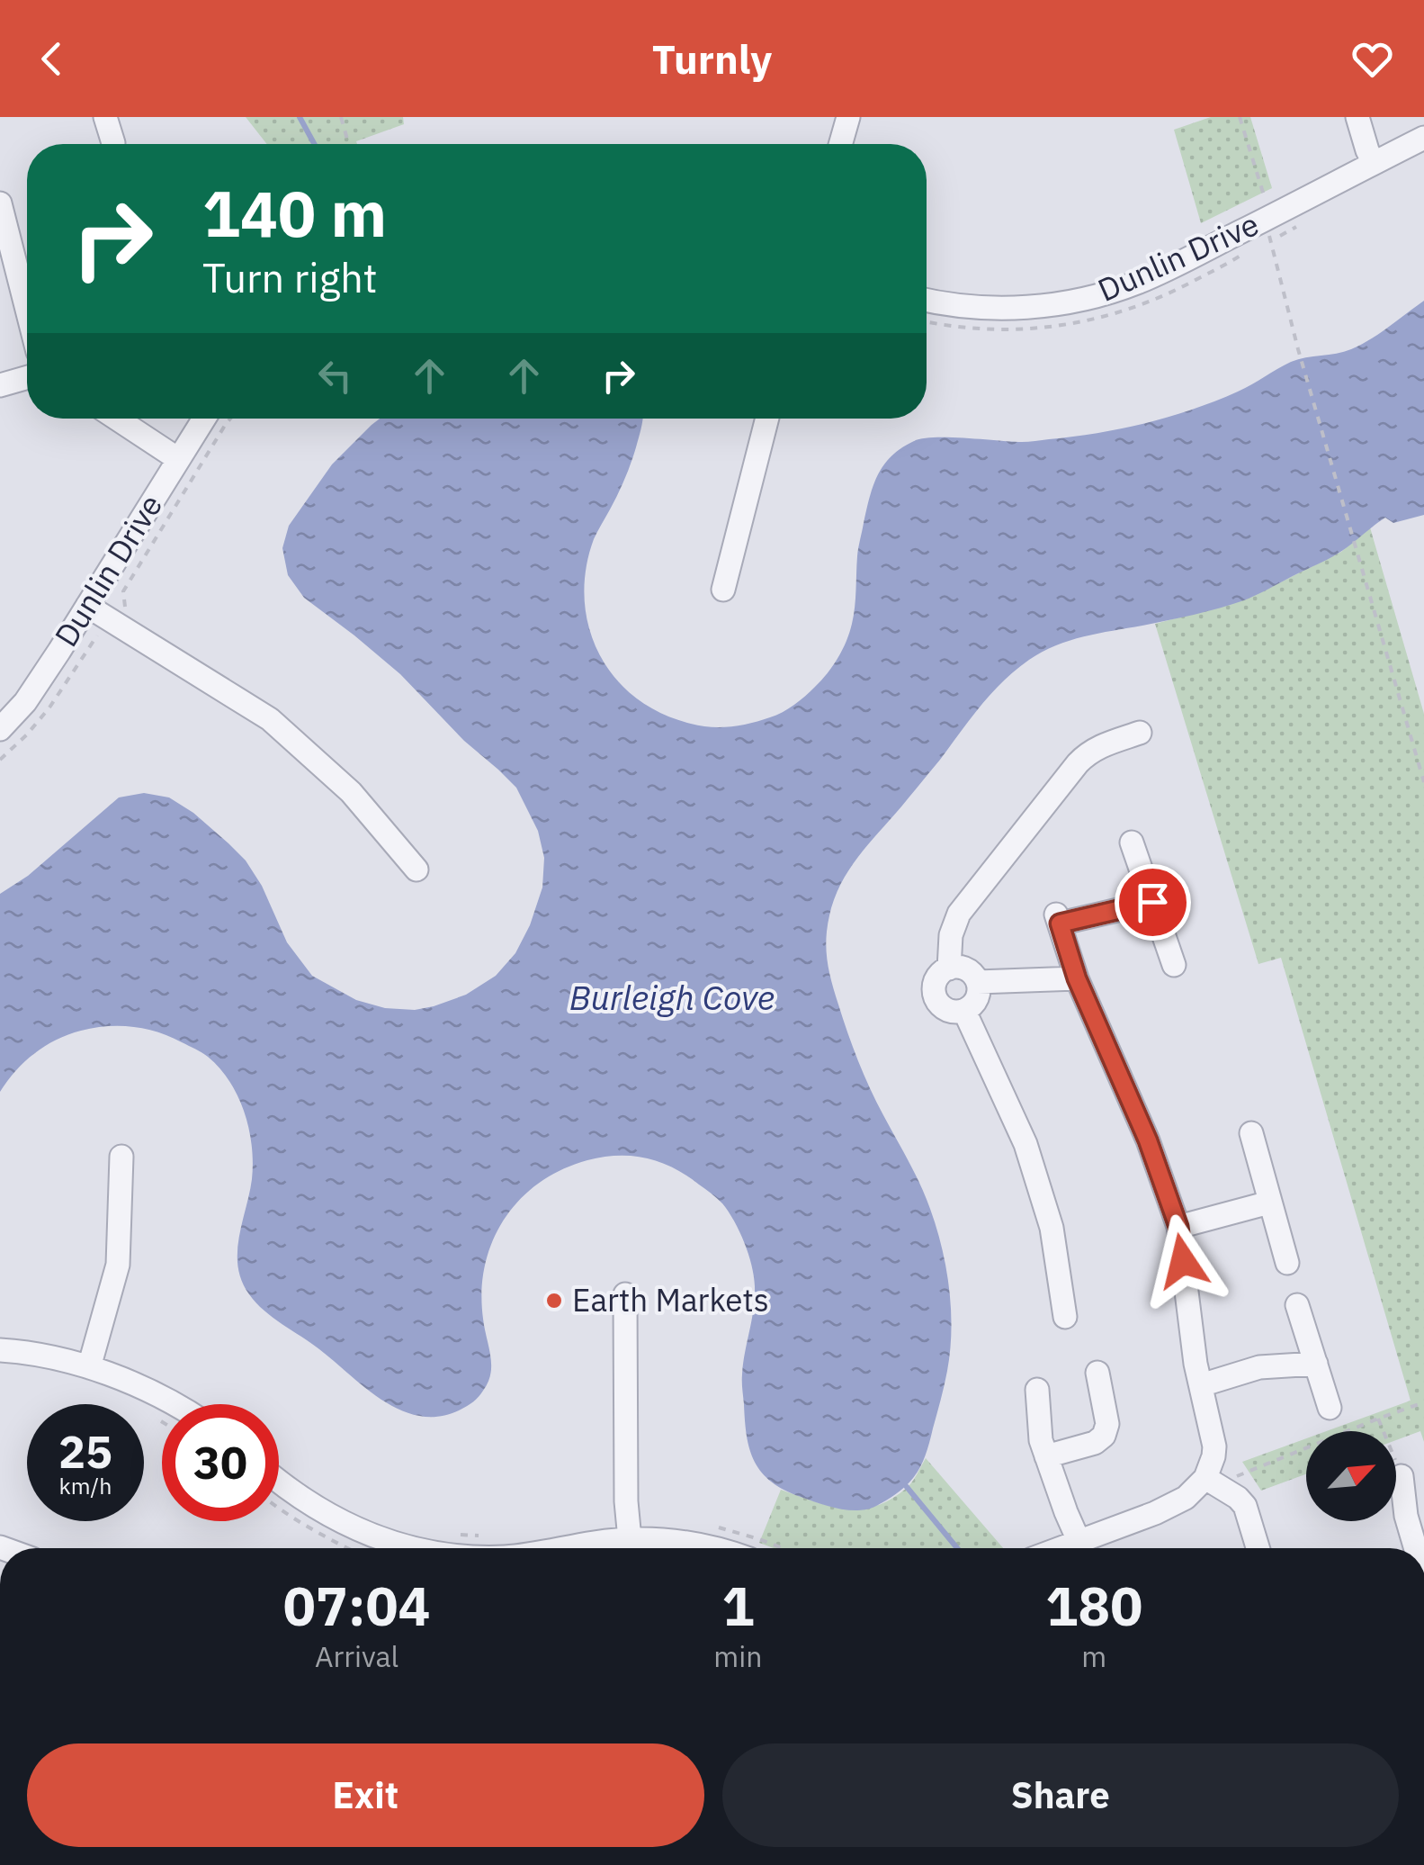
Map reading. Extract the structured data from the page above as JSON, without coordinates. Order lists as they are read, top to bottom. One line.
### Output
{"streets":{"street":["Dunlin Drive"]},"water":["Burleigh Cove"],"places":["Earth Markets"],"north":"top right","page":{"header":"Turnly","turn":["140 m","Turn right"],"speed":"25 km/h","limit":"30","eta":["07:04","Arrival","1","min","180","m"],"buttons":["Exit","Share"]}}
